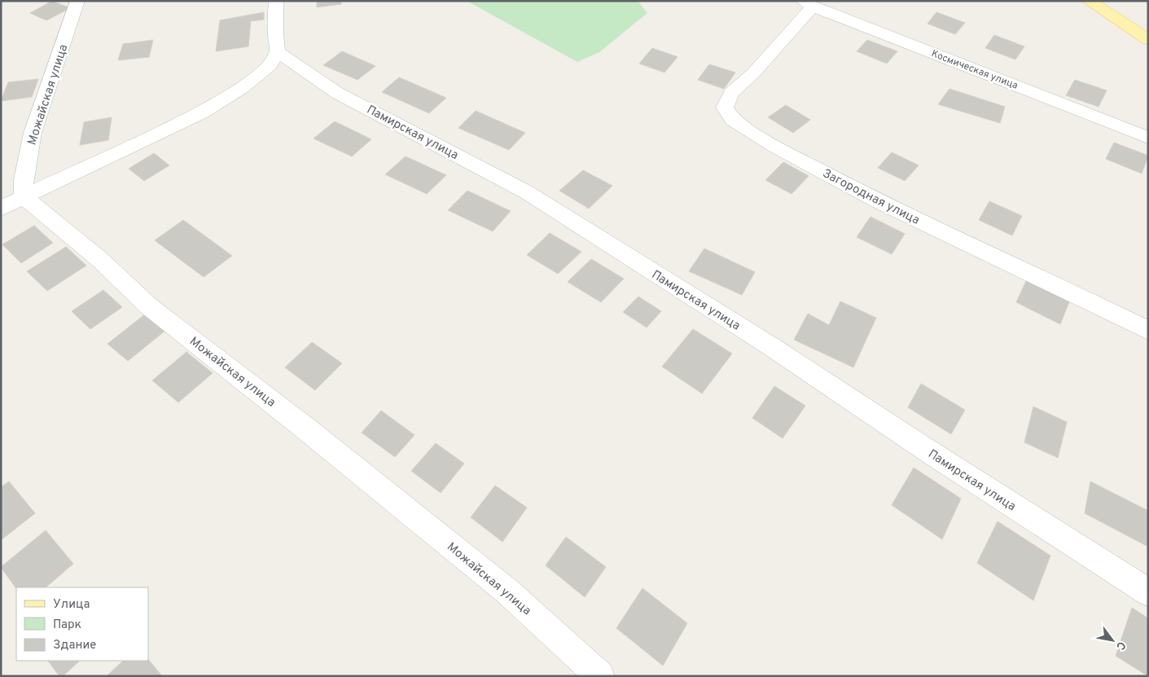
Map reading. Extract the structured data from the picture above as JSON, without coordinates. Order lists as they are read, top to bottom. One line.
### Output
{"streets":{"street":["Космическая улица","Можайская улица","Памирская улица","Загородная улица"]},"crossings":[["Космическая улица","Загородная улица"]],"legend":["Улица","Парк","Здание"],"north":"bottom right"}
